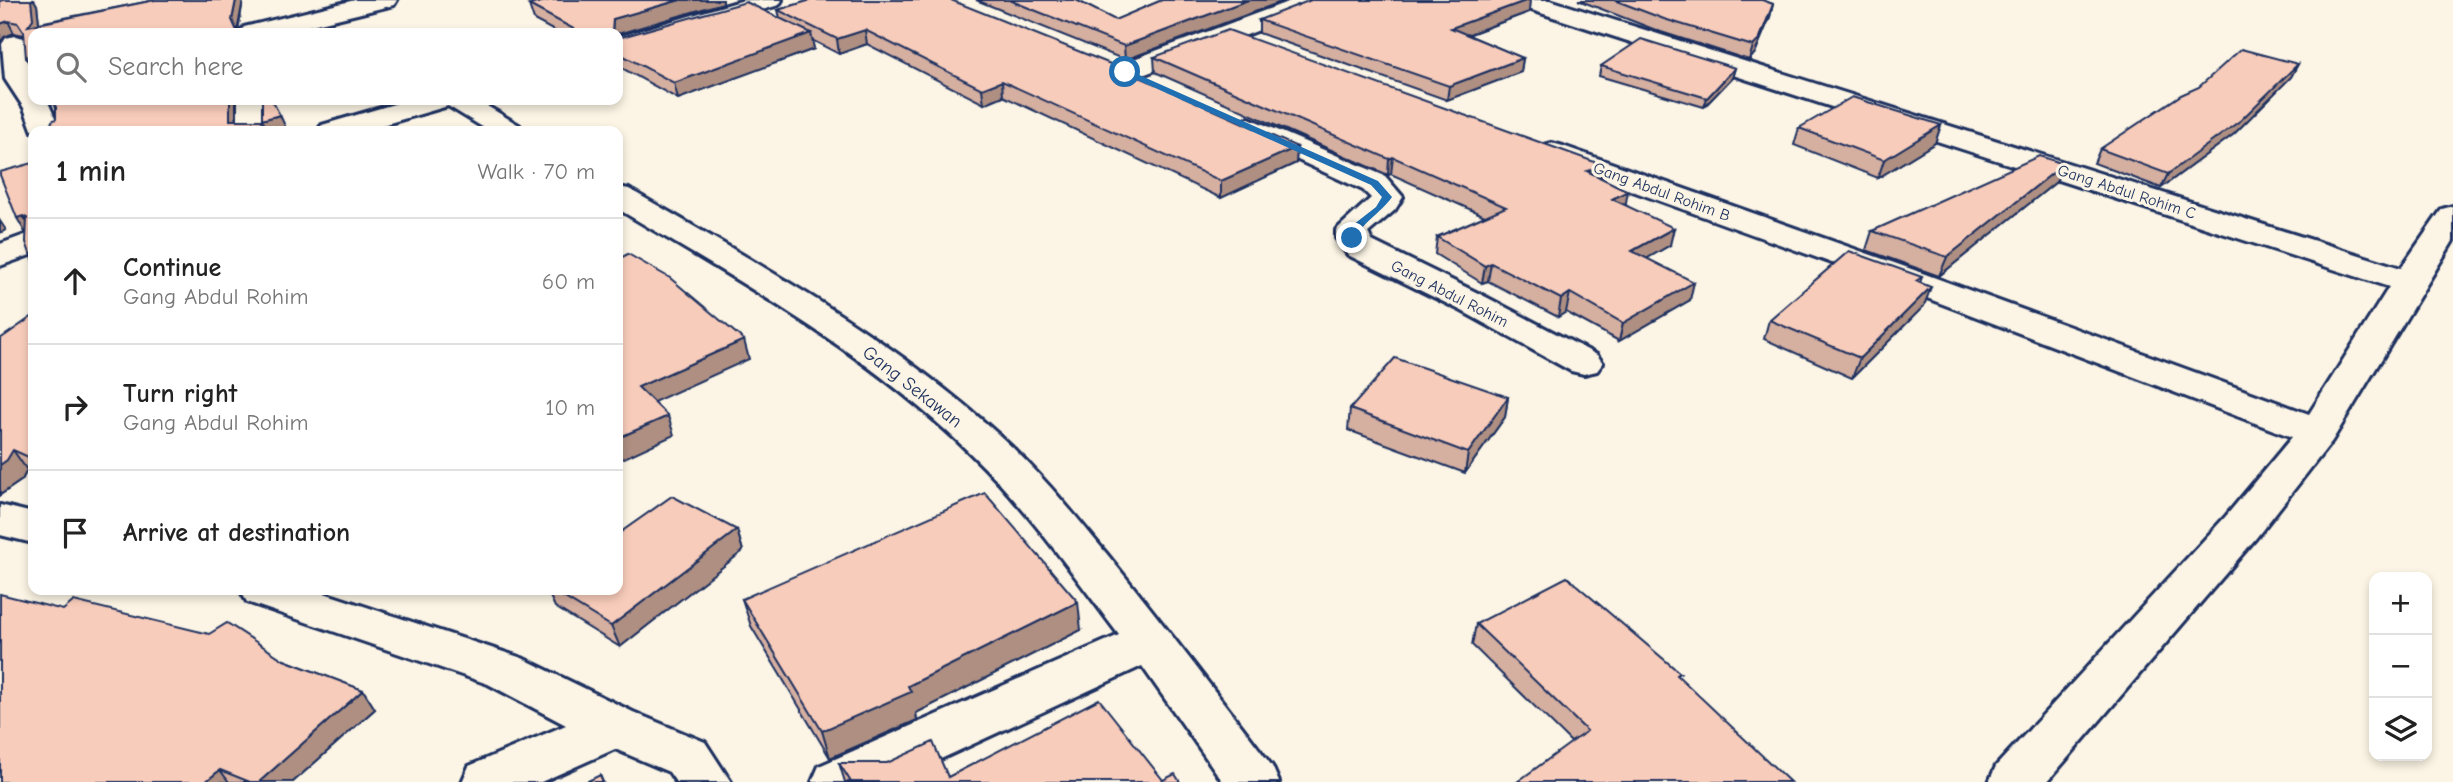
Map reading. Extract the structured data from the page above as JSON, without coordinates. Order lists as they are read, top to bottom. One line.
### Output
{"streets":{"street":["Gang Abdul Rohim B","Gang Abdul Rohim C","Gang Abdul Rohim","Gang Sekawan"]},"page":{"search":"Search here","heading":["1 min","Walk · 70 m"],"list":[["Continue","Gang Abdul Rohim","60 m"],["Turn right","Gang Abdul Rohim","10 m"],"Arrive at destination"],"map_buttons":["+","−"]}}
